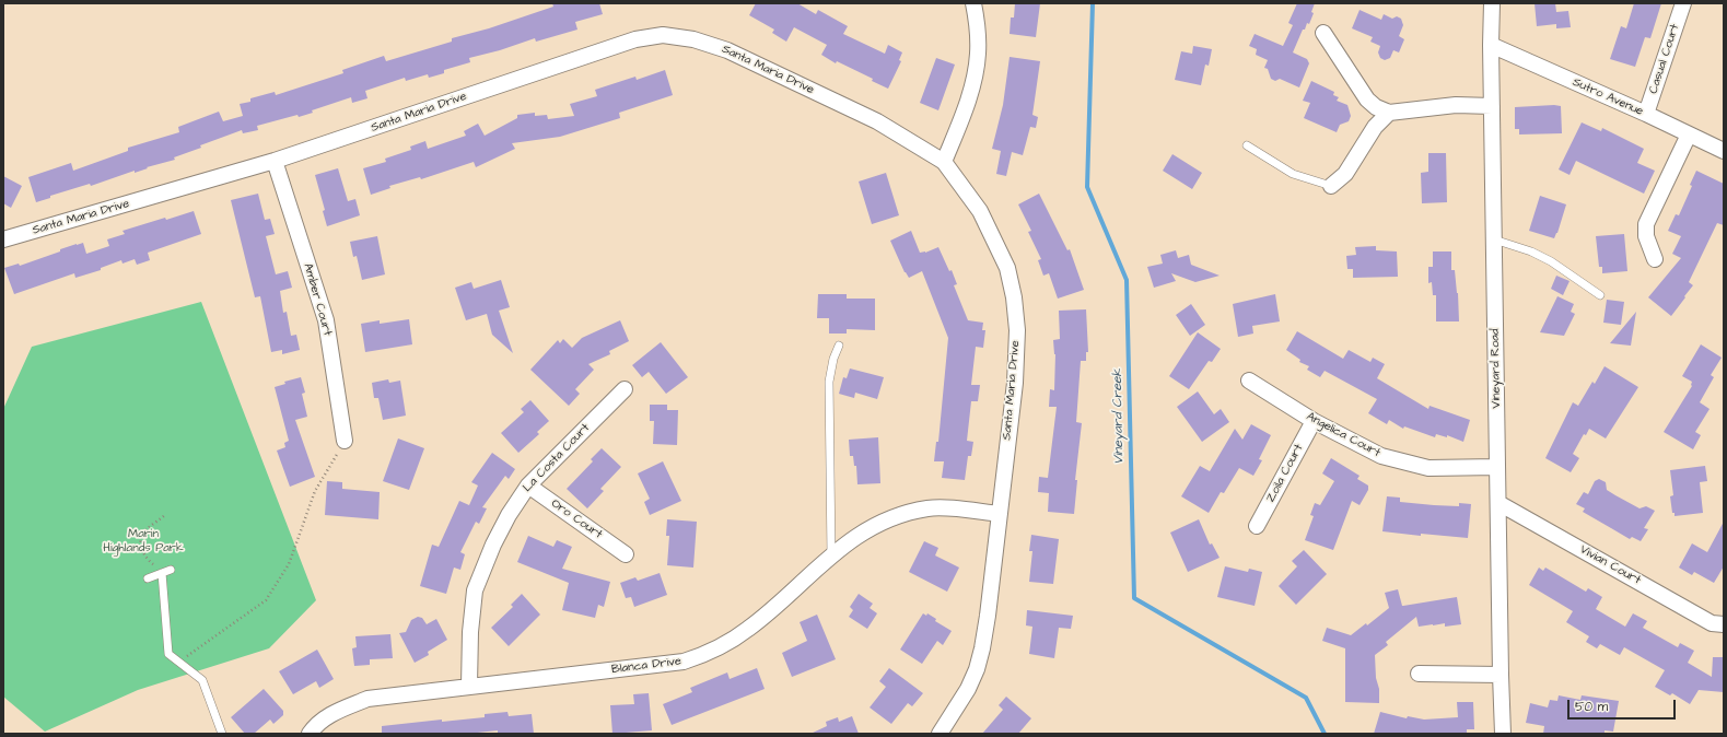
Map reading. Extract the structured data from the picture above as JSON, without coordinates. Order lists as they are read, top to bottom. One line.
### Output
{"streets":{"street":["Casual Court","Santa Maria Drive","Sutro Avenue","Amber Court","Vineyard Road","Angelica Court","La Costa Court","Zoila Court","Oro Court","Vivian Court","Blanca Drive"]},"crossings":[["Casual Court","Sutro Avenue"],["Santa Maria Drive","Amber Court"],["Santa Maria Drive","Blanca Drive"],["Sutro Avenue","Vineyard Road"],["Vineyard Road","Angelica Court"],["Vineyard Road","Vivian Court"],["Angelica Court","Zoila Court"],["La Costa Court","Oro Court"],["La Costa Court","Blanca Drive"]],"water":["Vineyard Creek"],"parks":["Marin Highlands Park"],"scale_bar":"50 m"}
